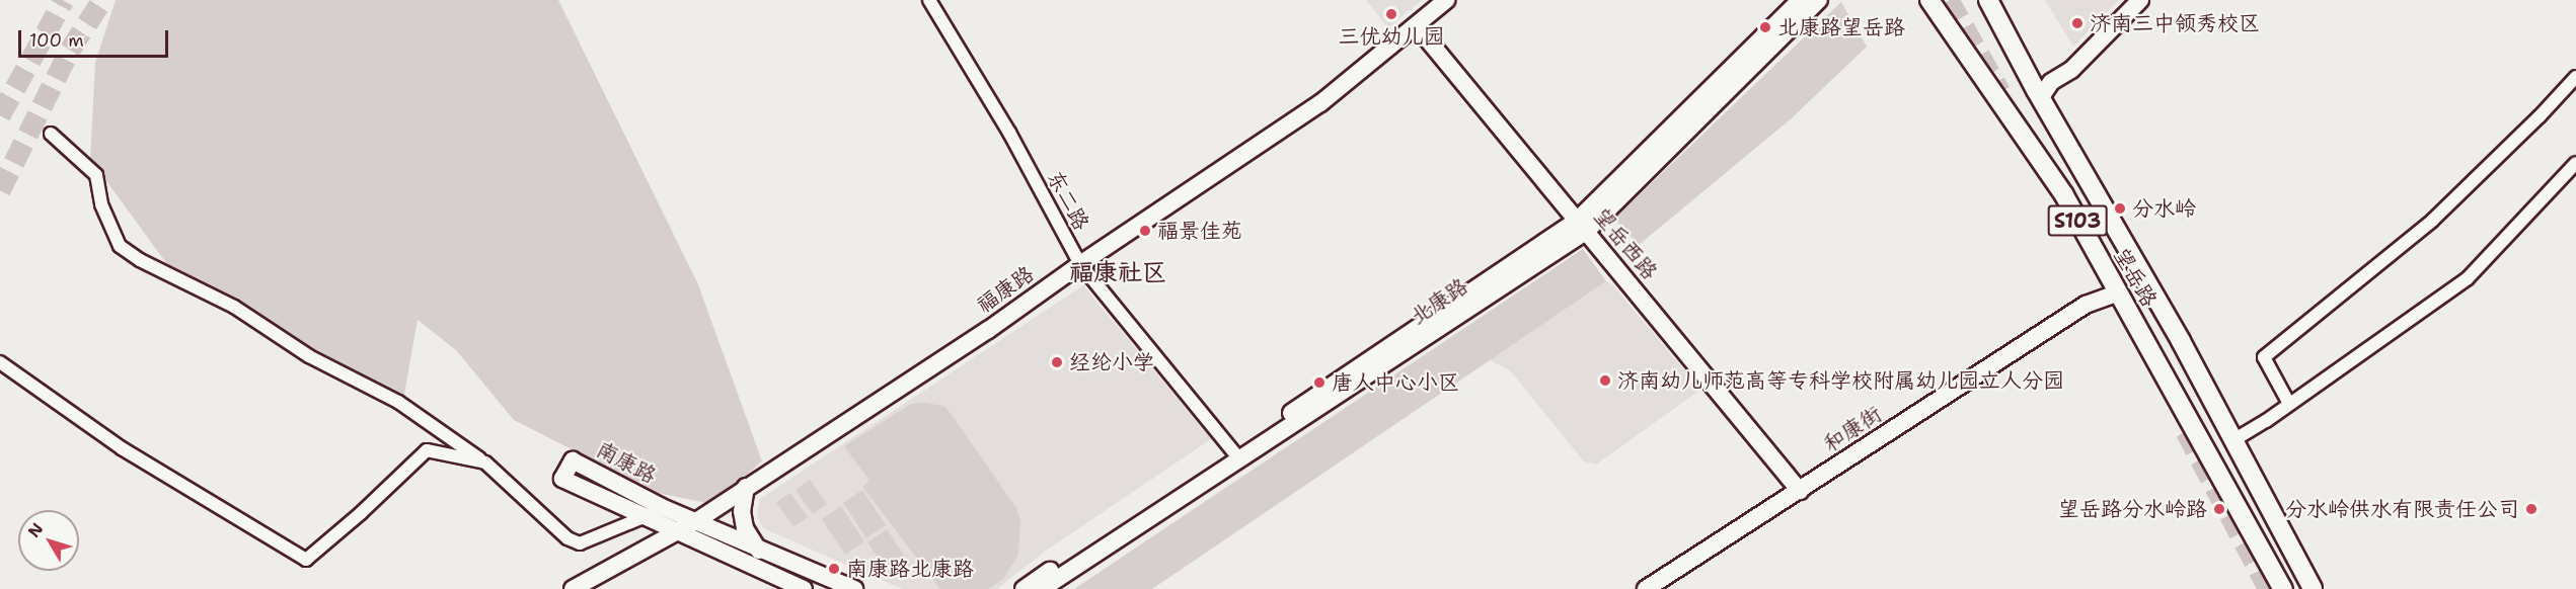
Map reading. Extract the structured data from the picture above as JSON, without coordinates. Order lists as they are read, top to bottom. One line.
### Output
{"streets":{"main road":["S103","望岳路"],"street":["东二路","望岳西路","福康路","北康路","和康街","南康路"]},"crossings":[["东二路","福康路"],["东二路","北康路"],["望岳西路","福康路"],["望岳西路","北康路"],["望岳西路","和康街"],["望岳路","和康街"],["福康路","南康路"]],"districts":["福康社区"],"places":["三优幼儿园","济南三中领秀校区","北康路望岳路","分水岭","福景佳苑","经纶小学","济南幼儿师范高等专科学校附属幼儿园立人分园","唐人中心小区","望岳路分水岭路","分水岭供水有限责任公司","南康路北康路"],"scale_bar":"100 m","north":"top left"}
